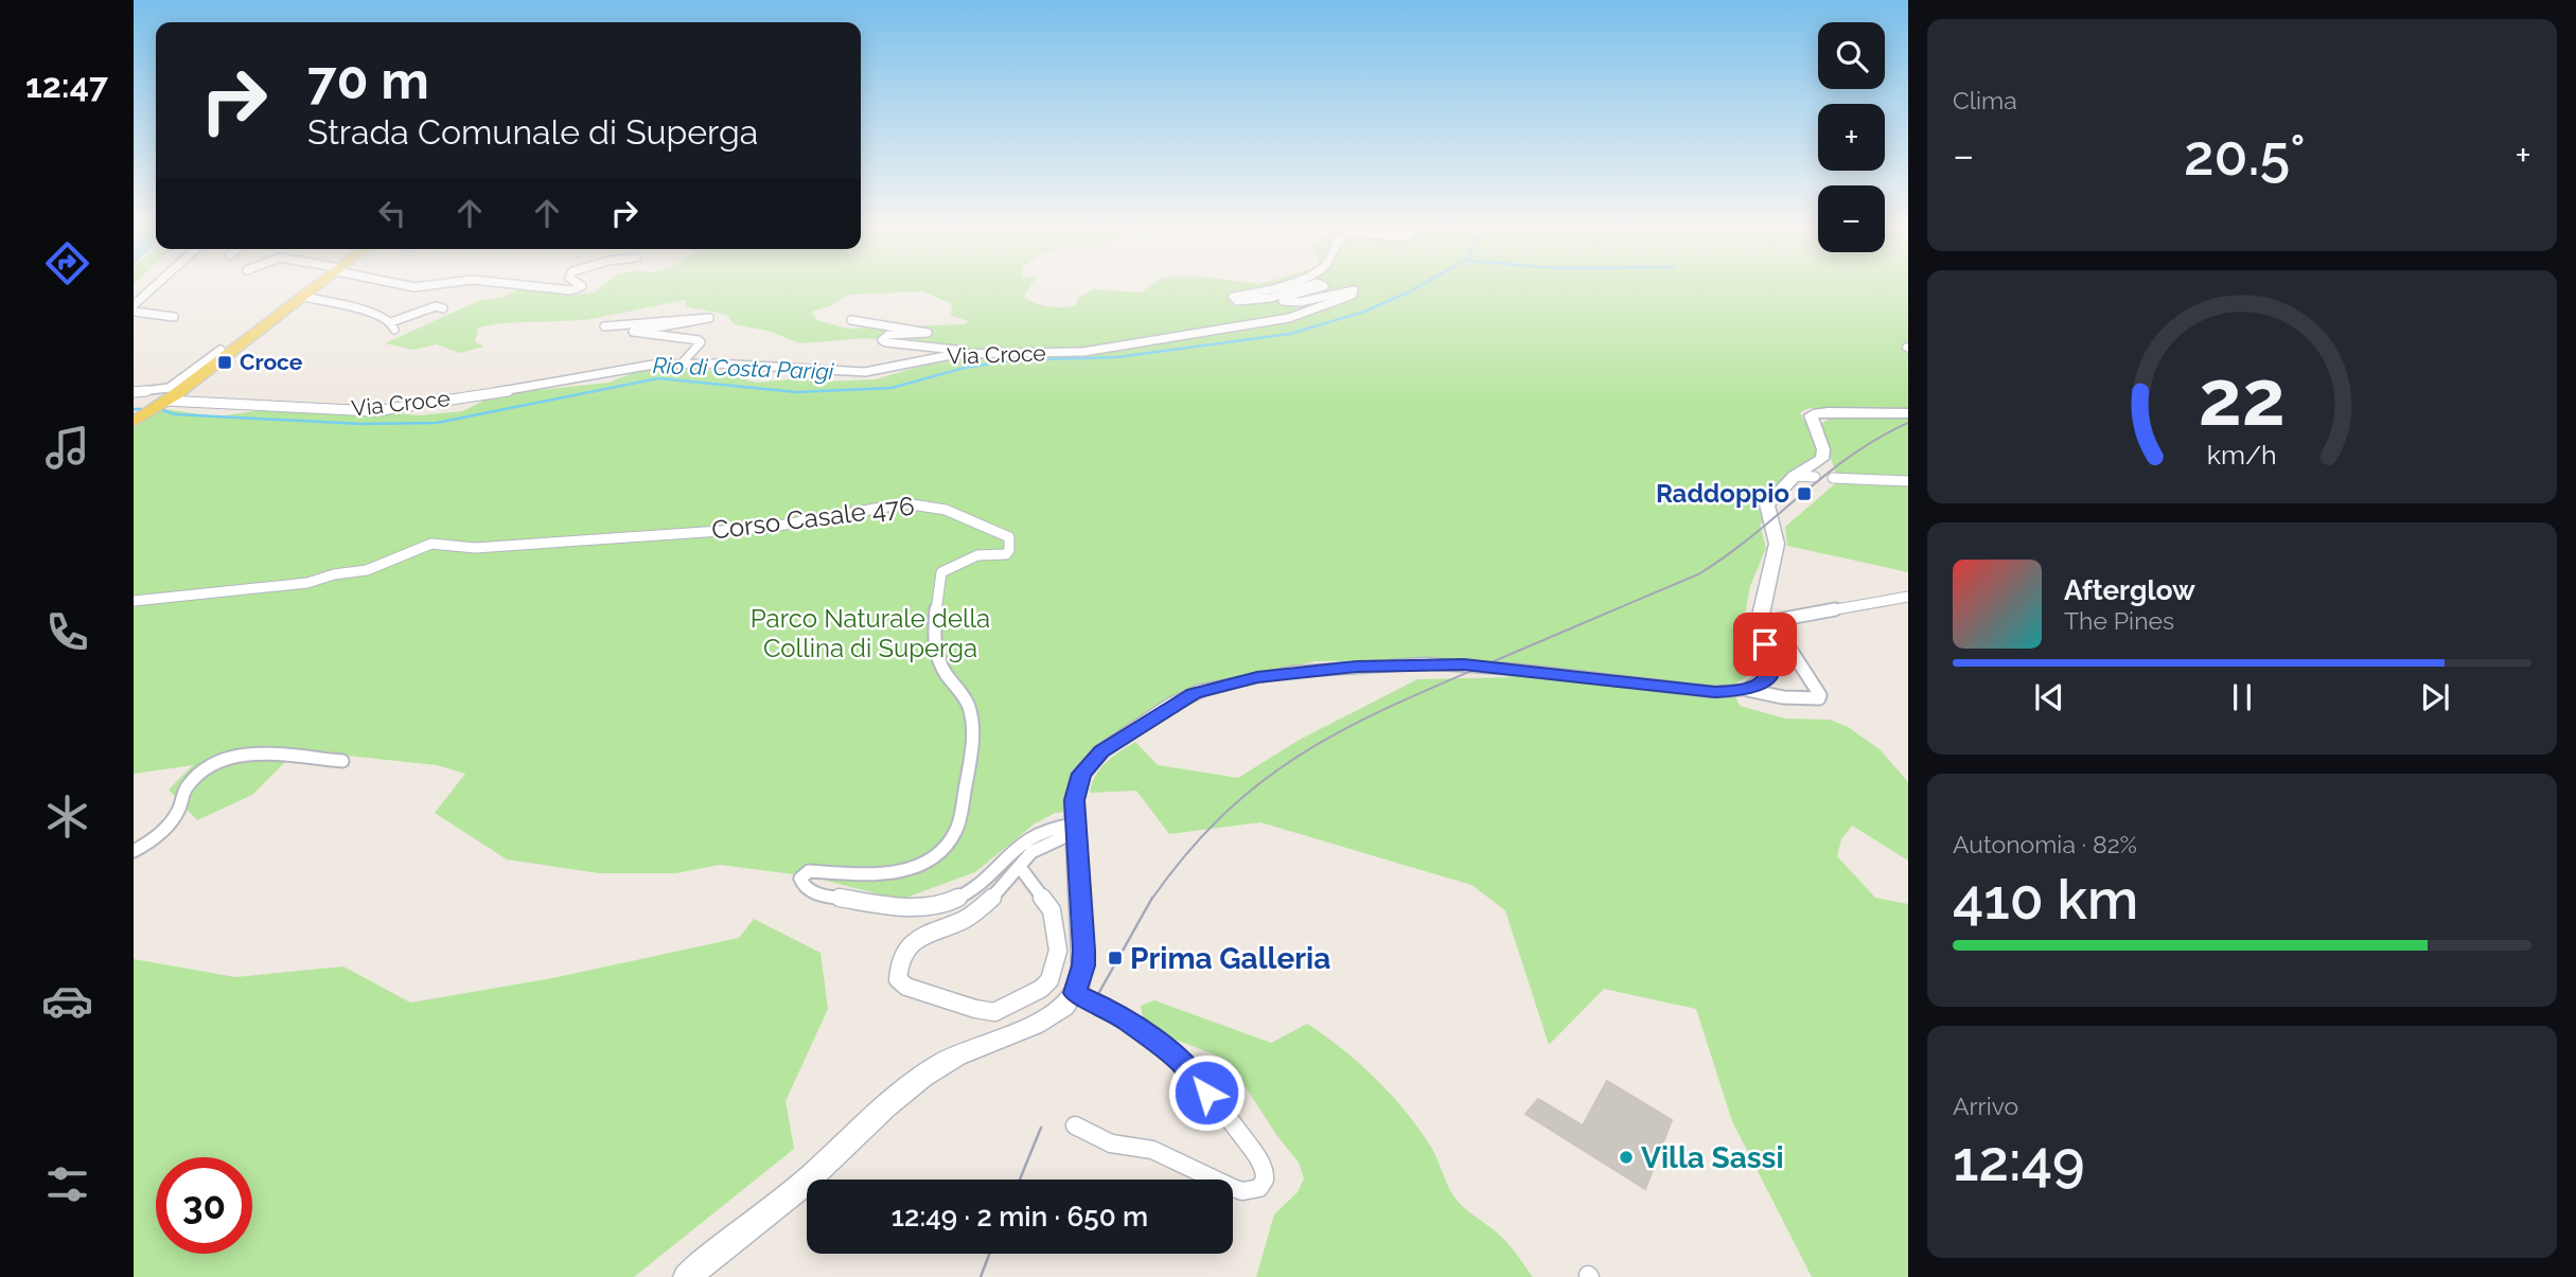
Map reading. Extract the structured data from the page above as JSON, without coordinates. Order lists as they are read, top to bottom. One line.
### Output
{"streets":{"street":["Via Croce","Corso Casale 476"]},"water":["Rio di Costa Parigi"],"parks":["Parco Naturale della Collina di Superga"],"places":{"transit":["Croce","Raddoppio","Prima Galleria"],"other":["Villa Sassi"]},"page":{"tabs":"12:47","tile":["Clima",["Autonomia · 82%","410 km"],["Arrivo","12:49"]],"map_buttons":["+","−"],"turn":["70 m","Strada Comunale di Superga"],"heat":["−","20.5°","+"],"song":["Afterglow","The Pines"],"limit":"30","trip":"12:49 · 2 min · 650 m","gauge":["22","km/h"]}}
